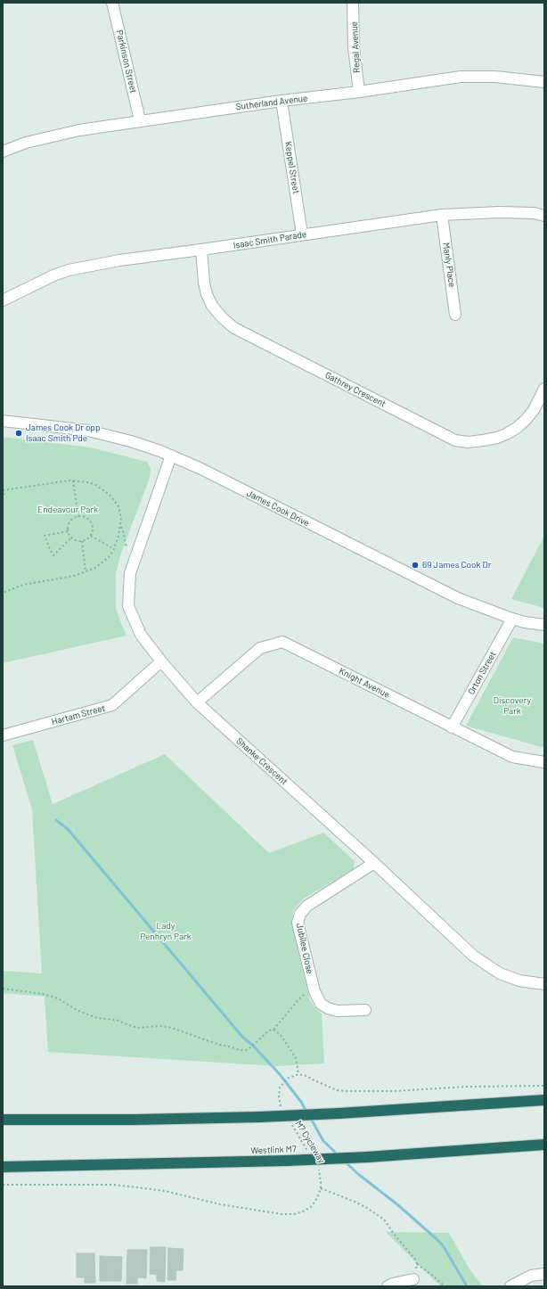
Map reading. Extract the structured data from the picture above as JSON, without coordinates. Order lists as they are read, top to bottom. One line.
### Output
{"streets":{"highway":["Westlink M7"],"street":["Regal Avenue","Parkinson Street","Sutherland Avenue","Keppel Street","Isaac Smith Parade","Manly Place","Gathrey Crescent","James Cook Drive","Orton Street","Knight Avenue","Hartam Street","Shanke Crescent","Jubilee Close"],"path":["M7 Cycleway"]},"crossings":[["Regal Avenue","Sutherland Avenue"],["Parkinson Street","Sutherland Avenue"],["Sutherland Avenue","Keppel Street"],["Keppel Street","Isaac Smith Parade"],["Isaac Smith Parade","Manly Place"],["Isaac Smith Parade","Gathrey Crescent"],["James Cook Drive","Orton Street"],["James Cook Drive","Shanke Crescent"],["Orton Street","Knight Avenue"],["Knight Avenue","Shanke Crescent"],["Hartam Street","Shanke Crescent"],["Shanke Crescent","Jubilee Close"]],"parks":["Endeavour Park","Discovery Park","Lady Penhryn Park"],"places":["James Cook Dr opp Isaac Smith Pde","69 James Cook Dr"]}
